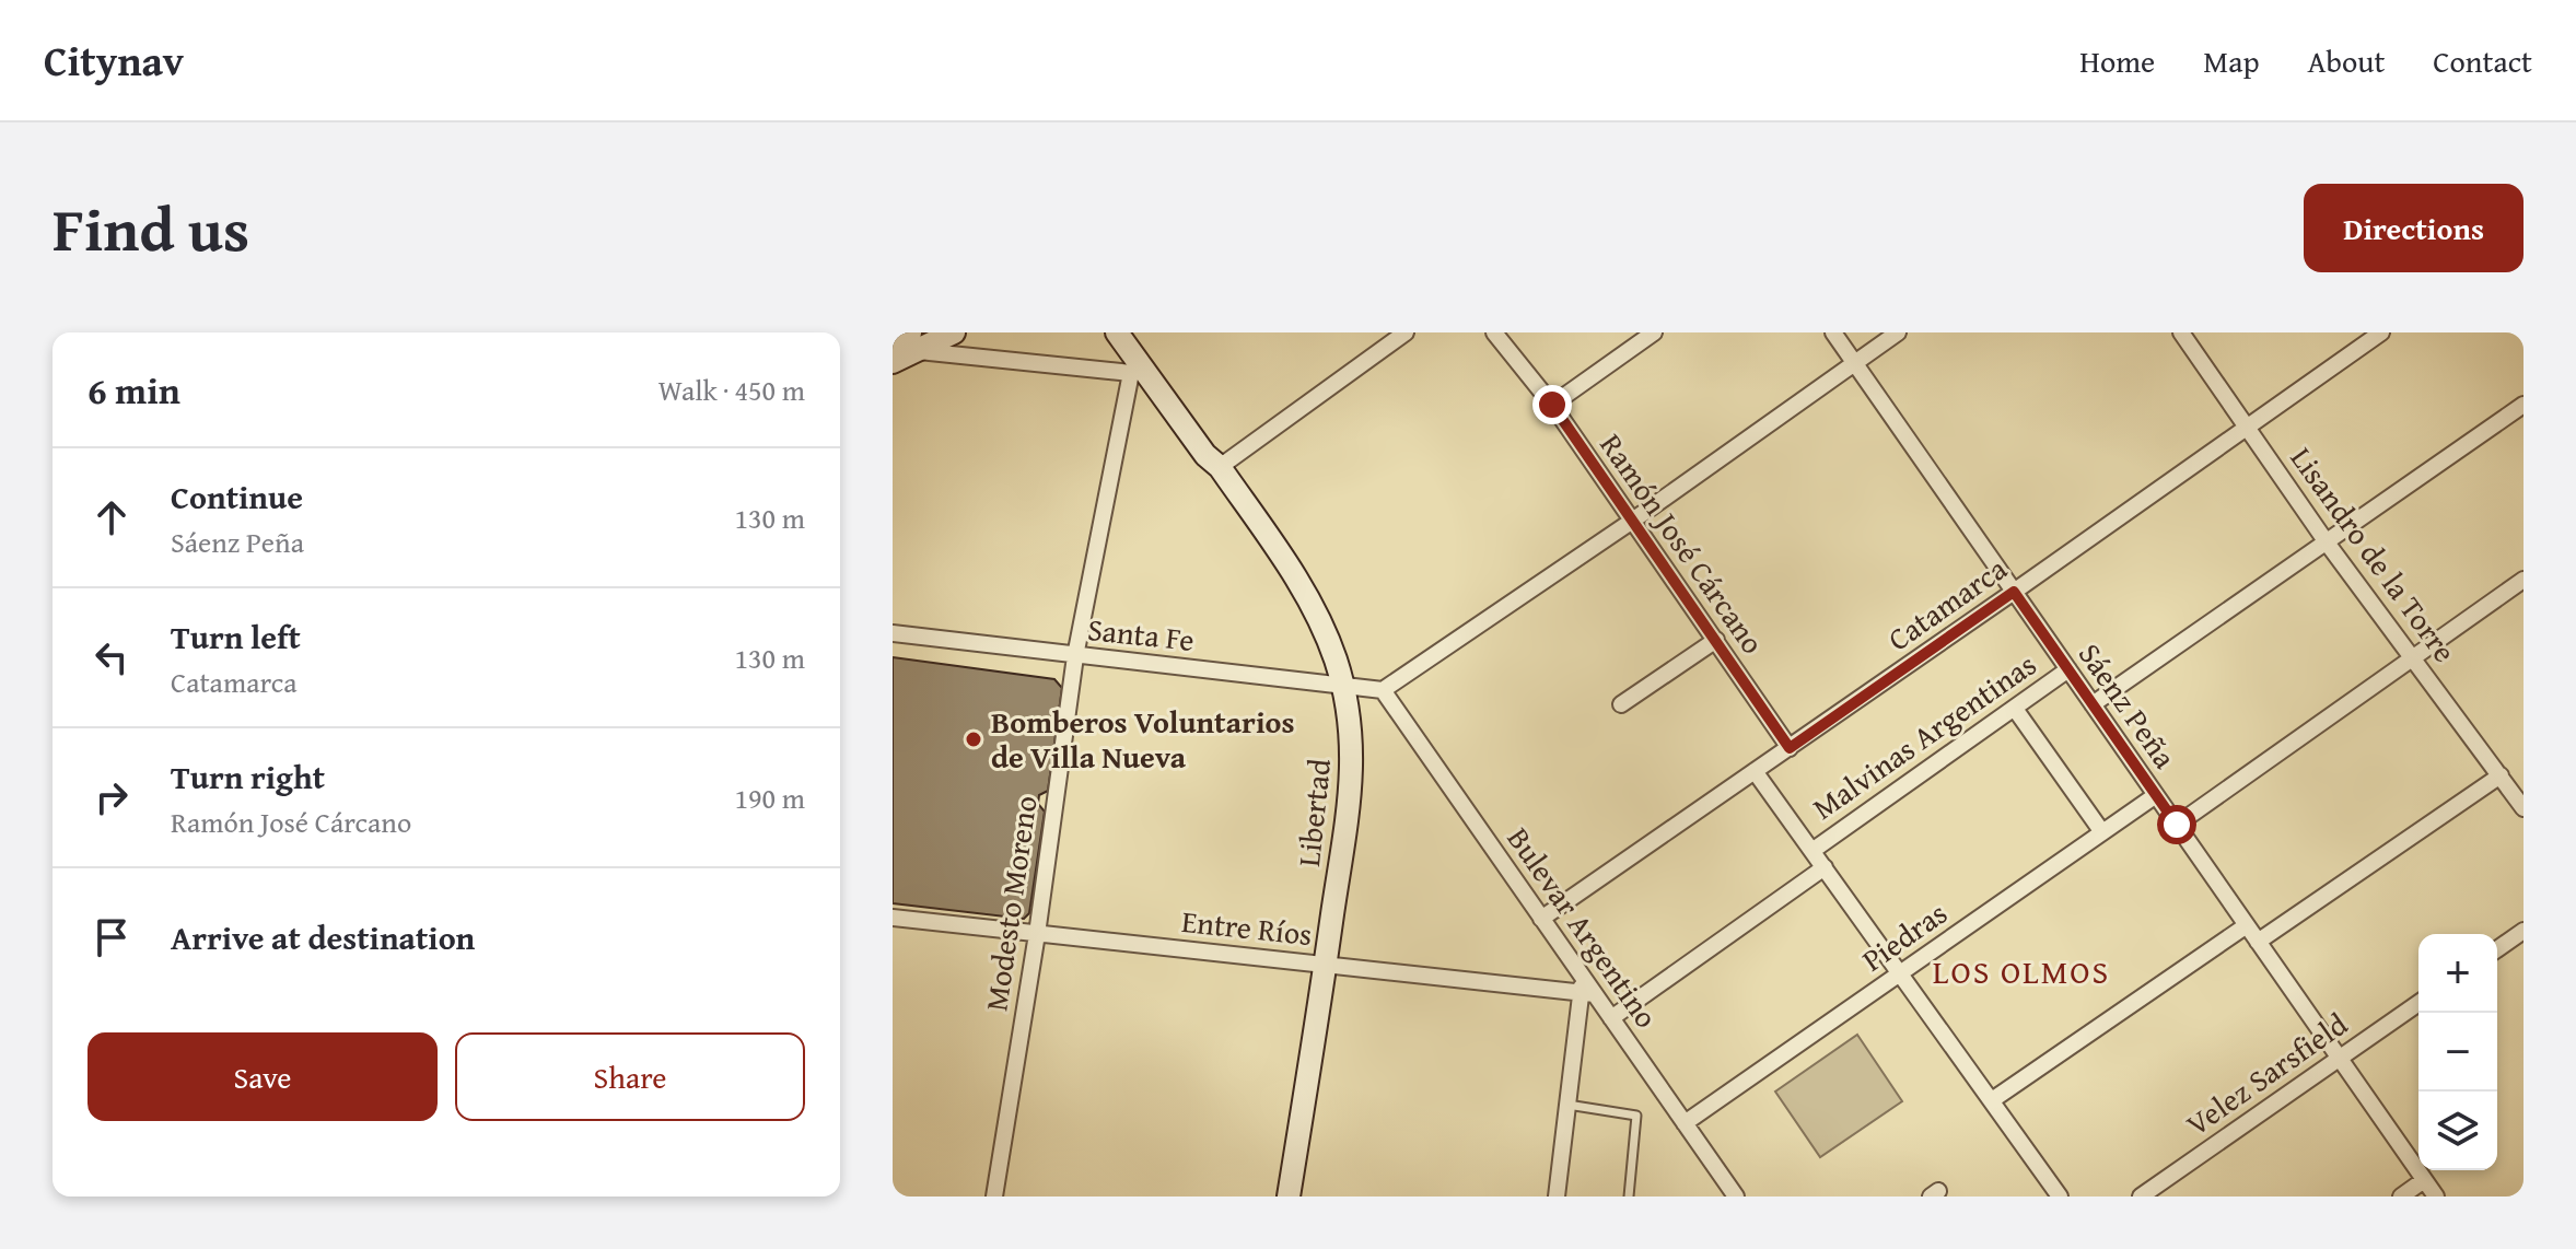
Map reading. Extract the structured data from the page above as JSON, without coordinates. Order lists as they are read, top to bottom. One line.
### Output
{"streets":{"main road":["Libertad"],"street":["Ramón José Cárcano","Lisandro de la Torre","Catamarca","Santa Fe","Sáenz Peña","Malvinas Argentinas","Modesto Moreno","Entre Ríos","Bulevar Argentino","Piedras","Velez Sarsfield"]},"crossings":[["Ramón José Cárcano","Catamarca"],["Lisandro de la Torre","Catamarca"],["Catamarca","Sáenz Peña"],["Catamarca","Bulevar Argentino"],["Santa Fe","Libertad"],["Santa Fe","Modesto Moreno"],["Santa Fe","Bulevar Argentino"],["Sáenz Peña","Malvinas Argentinas"],["Sáenz Peña","Piedras"],["Sáenz Peña","Velez Sarsfield"],["Malvinas Argentinas","Bulevar Argentino"],["Libertad","Modesto Moreno"],["Libertad","Entre Ríos"],["Modesto Moreno","Entre Ríos"],["Entre Ríos","Bulevar Argentino"],["Bulevar Argentino","Piedras"]],"districts":["LOS OLMOS"],"places":["Bomberos Voluntarios de Villa Nueva"],"page":{"header":"Citynav","nav":["Home","Map","About","Contact"],"title":"Find us","buttons":["Directions",["Save","Share"]],"heading":["6 min","Walk · 450 m"],"list":[["Continue","Sáenz Peña","130 m"],["Turn left","Catamarca","130 m"],["Turn right","Ramón José Cárcano","190 m"],"Arrive at destination"],"map_buttons":["+","−"]}}
